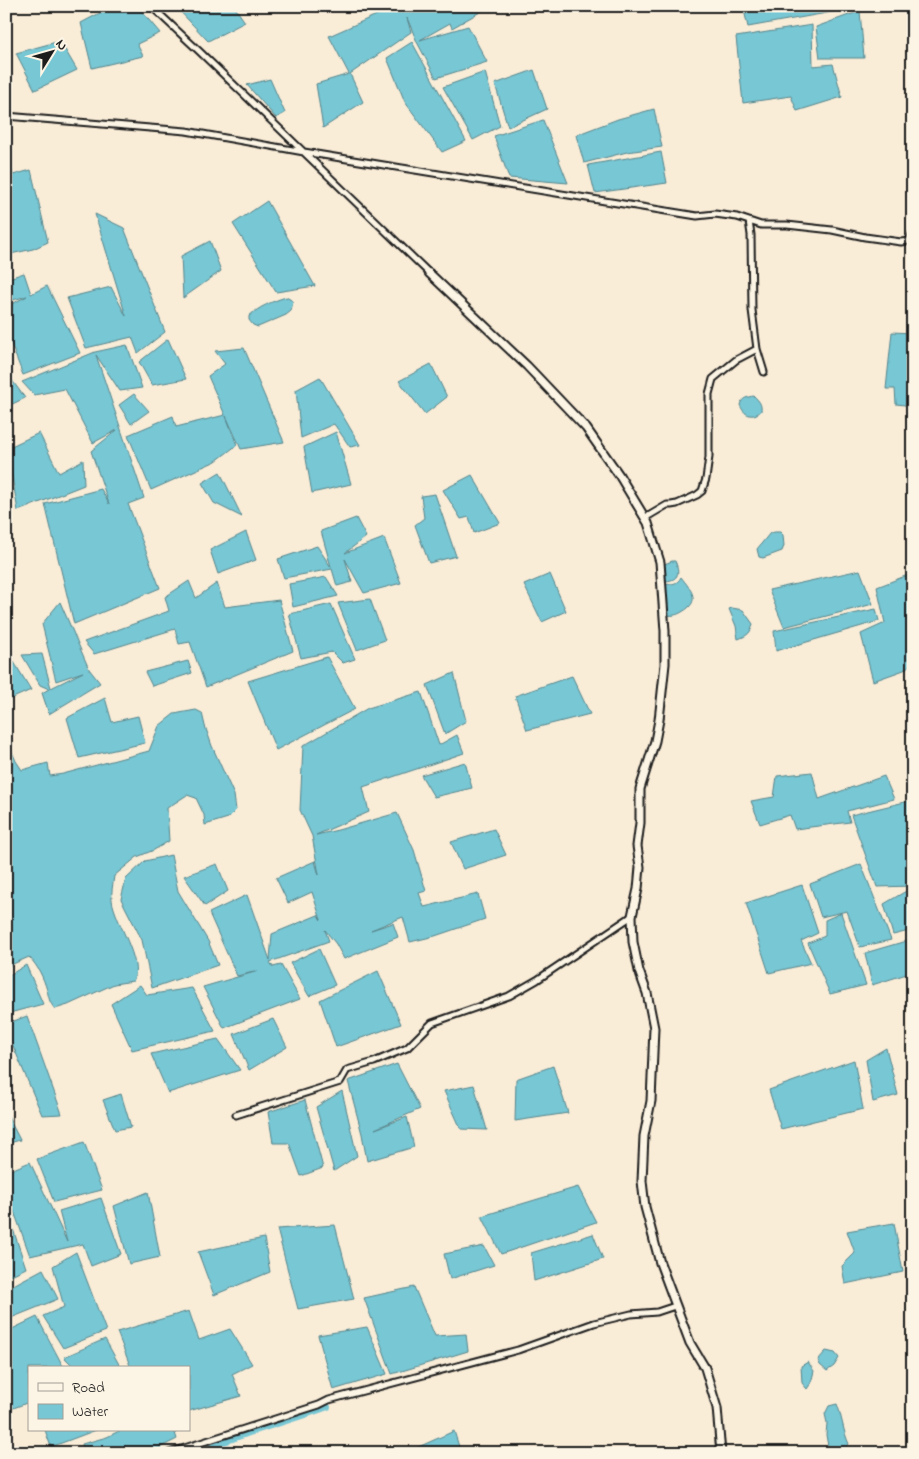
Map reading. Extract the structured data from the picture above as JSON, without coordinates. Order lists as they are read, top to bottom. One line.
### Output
{"legend":["Road","Water"],"north":"top right"}
